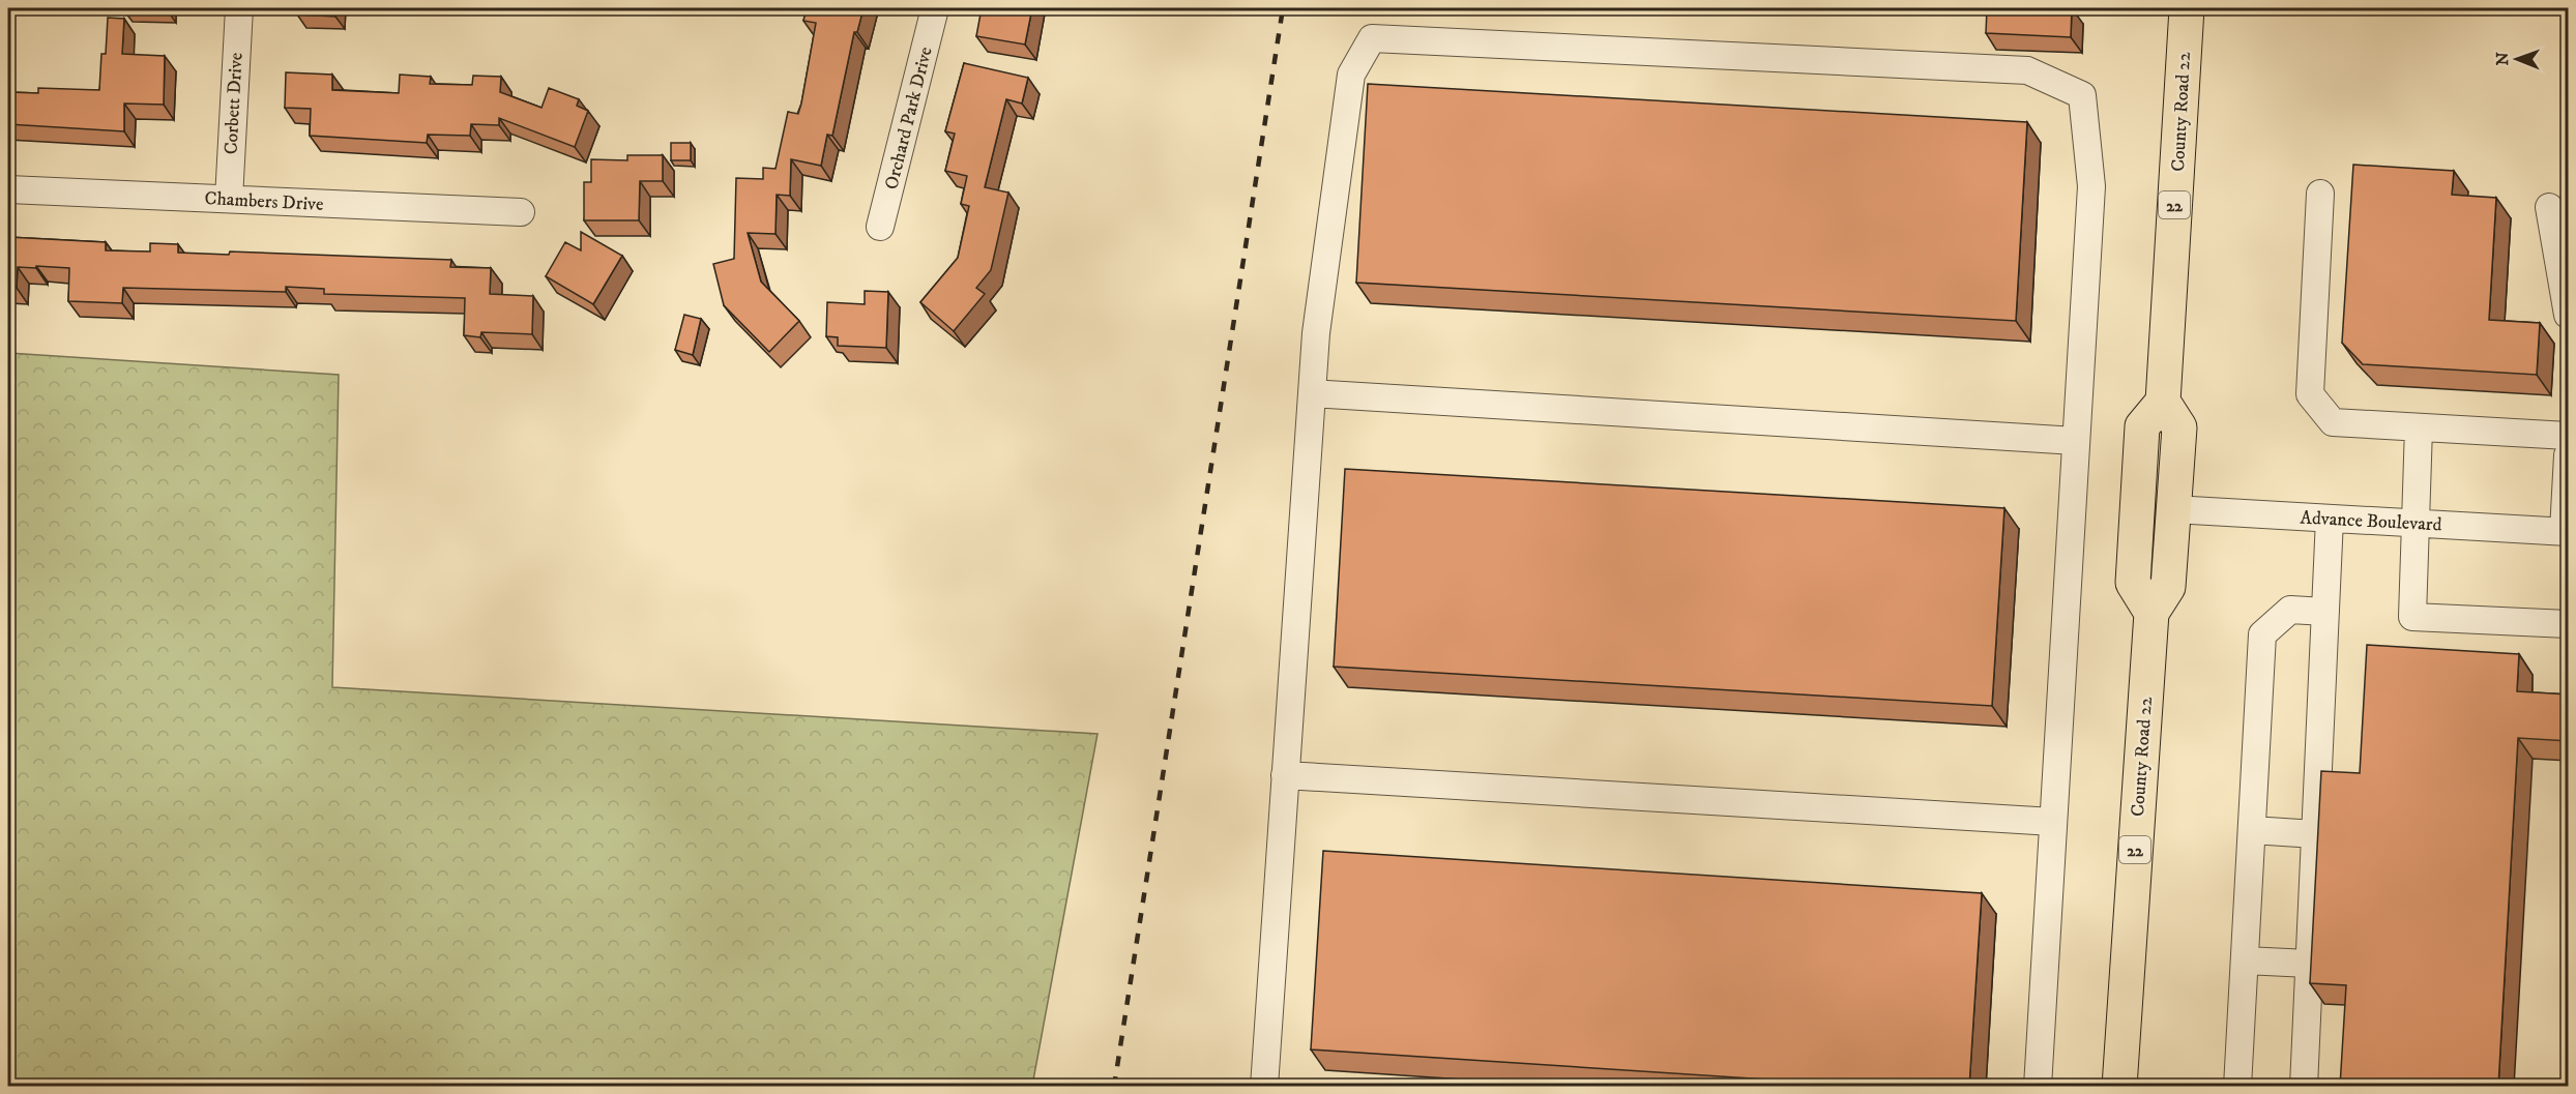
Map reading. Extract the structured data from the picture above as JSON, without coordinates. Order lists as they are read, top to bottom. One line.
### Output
{"streets":{"main road":["County Road 22","22"],"street":["Corbett Drive","Orchard Park Drive","Chambers Drive","Advance Boulevard"]},"crossings":[["Corbett Drive","Chambers Drive"],["County Road 22","Advance Boulevard"]],"north":"left"}
